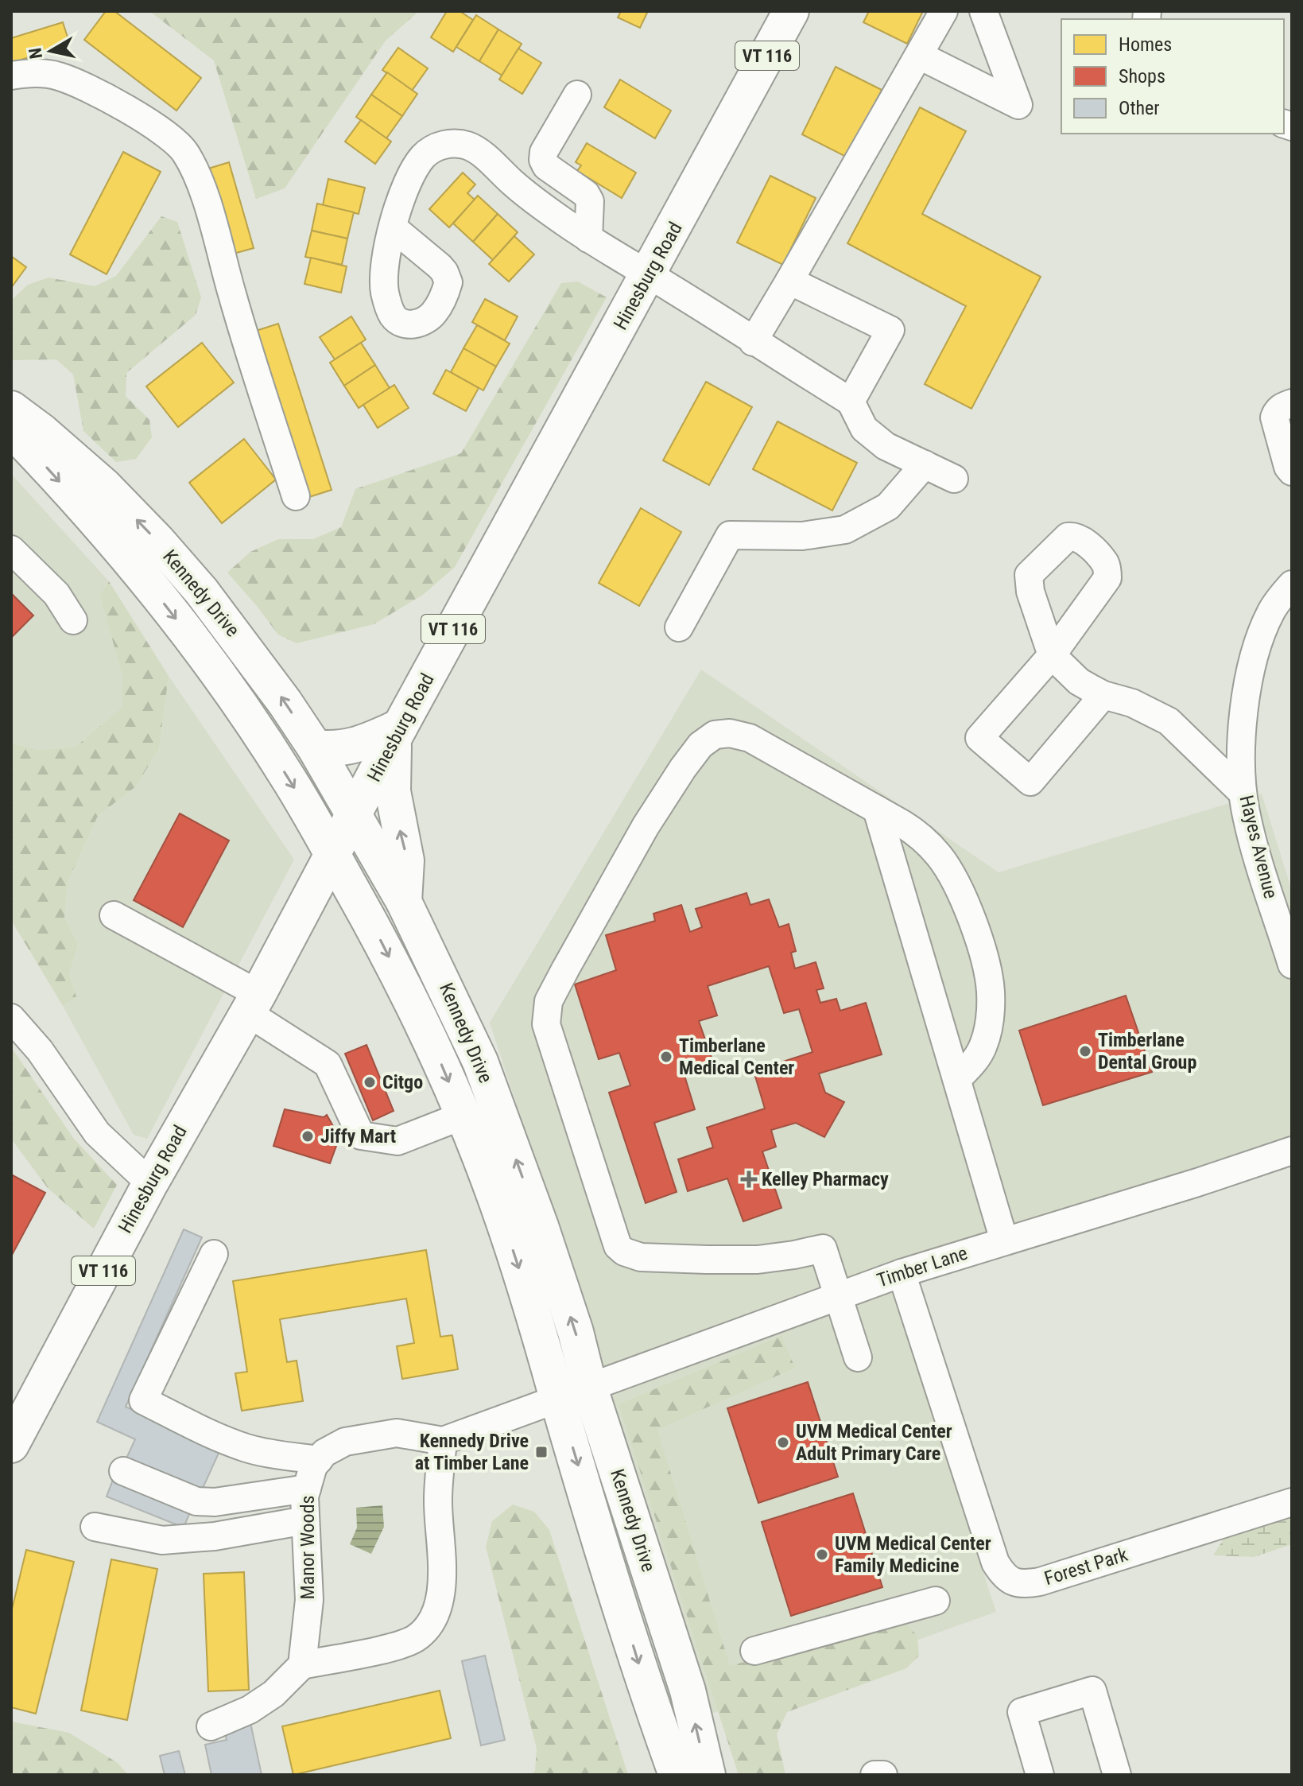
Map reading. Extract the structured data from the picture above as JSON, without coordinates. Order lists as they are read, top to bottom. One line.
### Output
{"streets":{"main road":["VT 116","Hinesburg Road","Kennedy Drive"],"street":["Hayes Avenue","Timber Lane","Manor Woods","Forest Park"]},"crossings":[["Hinesburg Road","Kennedy Drive"],["Kennedy Drive","Timber Lane"],["Timber Lane","Forest Park"]],"places":{"other":["Timberlane Dental Group","Timberlane Medical Center","Citgo","Jiffy Mart","UVM Medical Center Adult Primary Care","UVM Medical Center Family Medicine"],"health":["Kelley Pharmacy"],"transit":["Kennedy Drive at Timber Lane"]},"legend":["Homes","Shops","Other"],"north":"left"}
